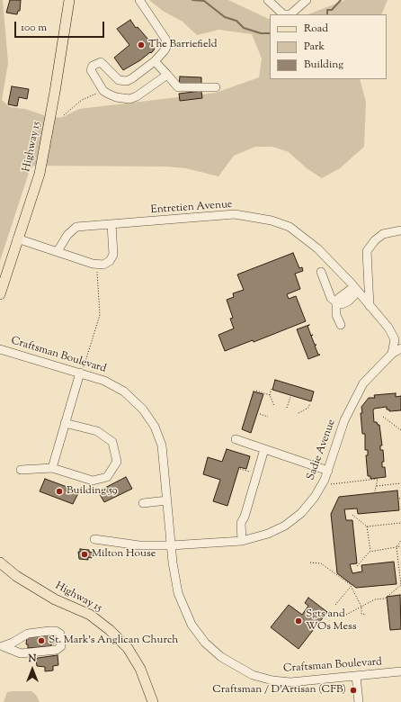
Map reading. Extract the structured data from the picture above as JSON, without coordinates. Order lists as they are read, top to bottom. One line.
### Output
{"streets":{"main road":["Highway 15"],"street":["Entretien Avenue","Craftsman Boulevard","Sadie Avenue"]},"crossings":[["Entretien Avenue","Sadie Avenue"],["Craftsman Boulevard","Sadie Avenue"]],"places":["The Barriefield","Building 59","Milton House","Sgts and WOs Mess","St. Mark's Anglican Church","Craftsman / D'Artisan (CFB)"],"legend":["Road","Park","Building"],"scale_bar":"100 m","north":"top"}
